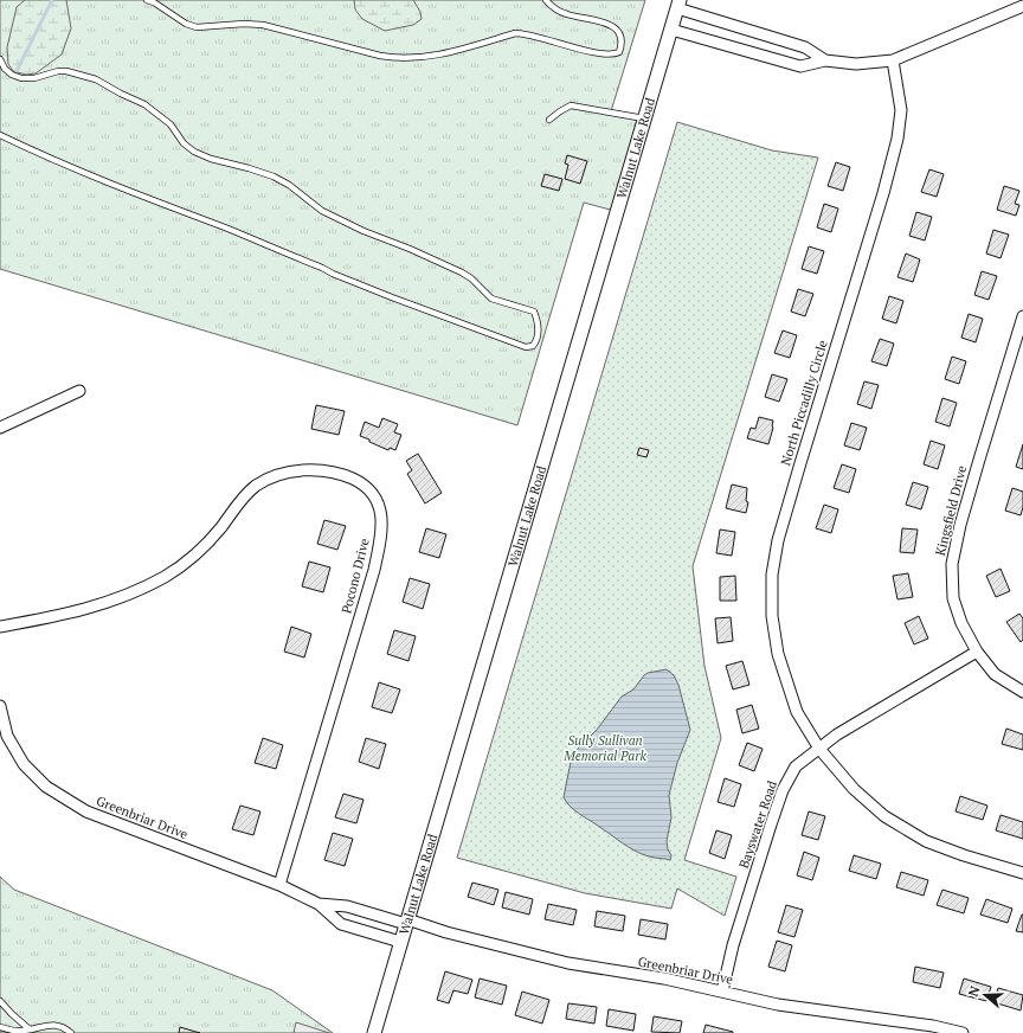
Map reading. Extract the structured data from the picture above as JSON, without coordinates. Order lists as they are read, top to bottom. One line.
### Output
{"streets":{"street":["Walnut Lake Road","North Piccadilly Circle","Kingsfield Drive","Pocono Drive","Greenbriar Drive","Bayswater Road"]},"crossings":[["Walnut Lake Road","Greenbriar Drive"],["North Piccadilly Circle","Bayswater Road"],["Kingsfield Drive","Bayswater Road"],["Pocono Drive","Greenbriar Drive"],["Greenbriar Drive","Bayswater Road"]],"parks":["Sully Sullivan Memorial Park"],"north":"left"}
